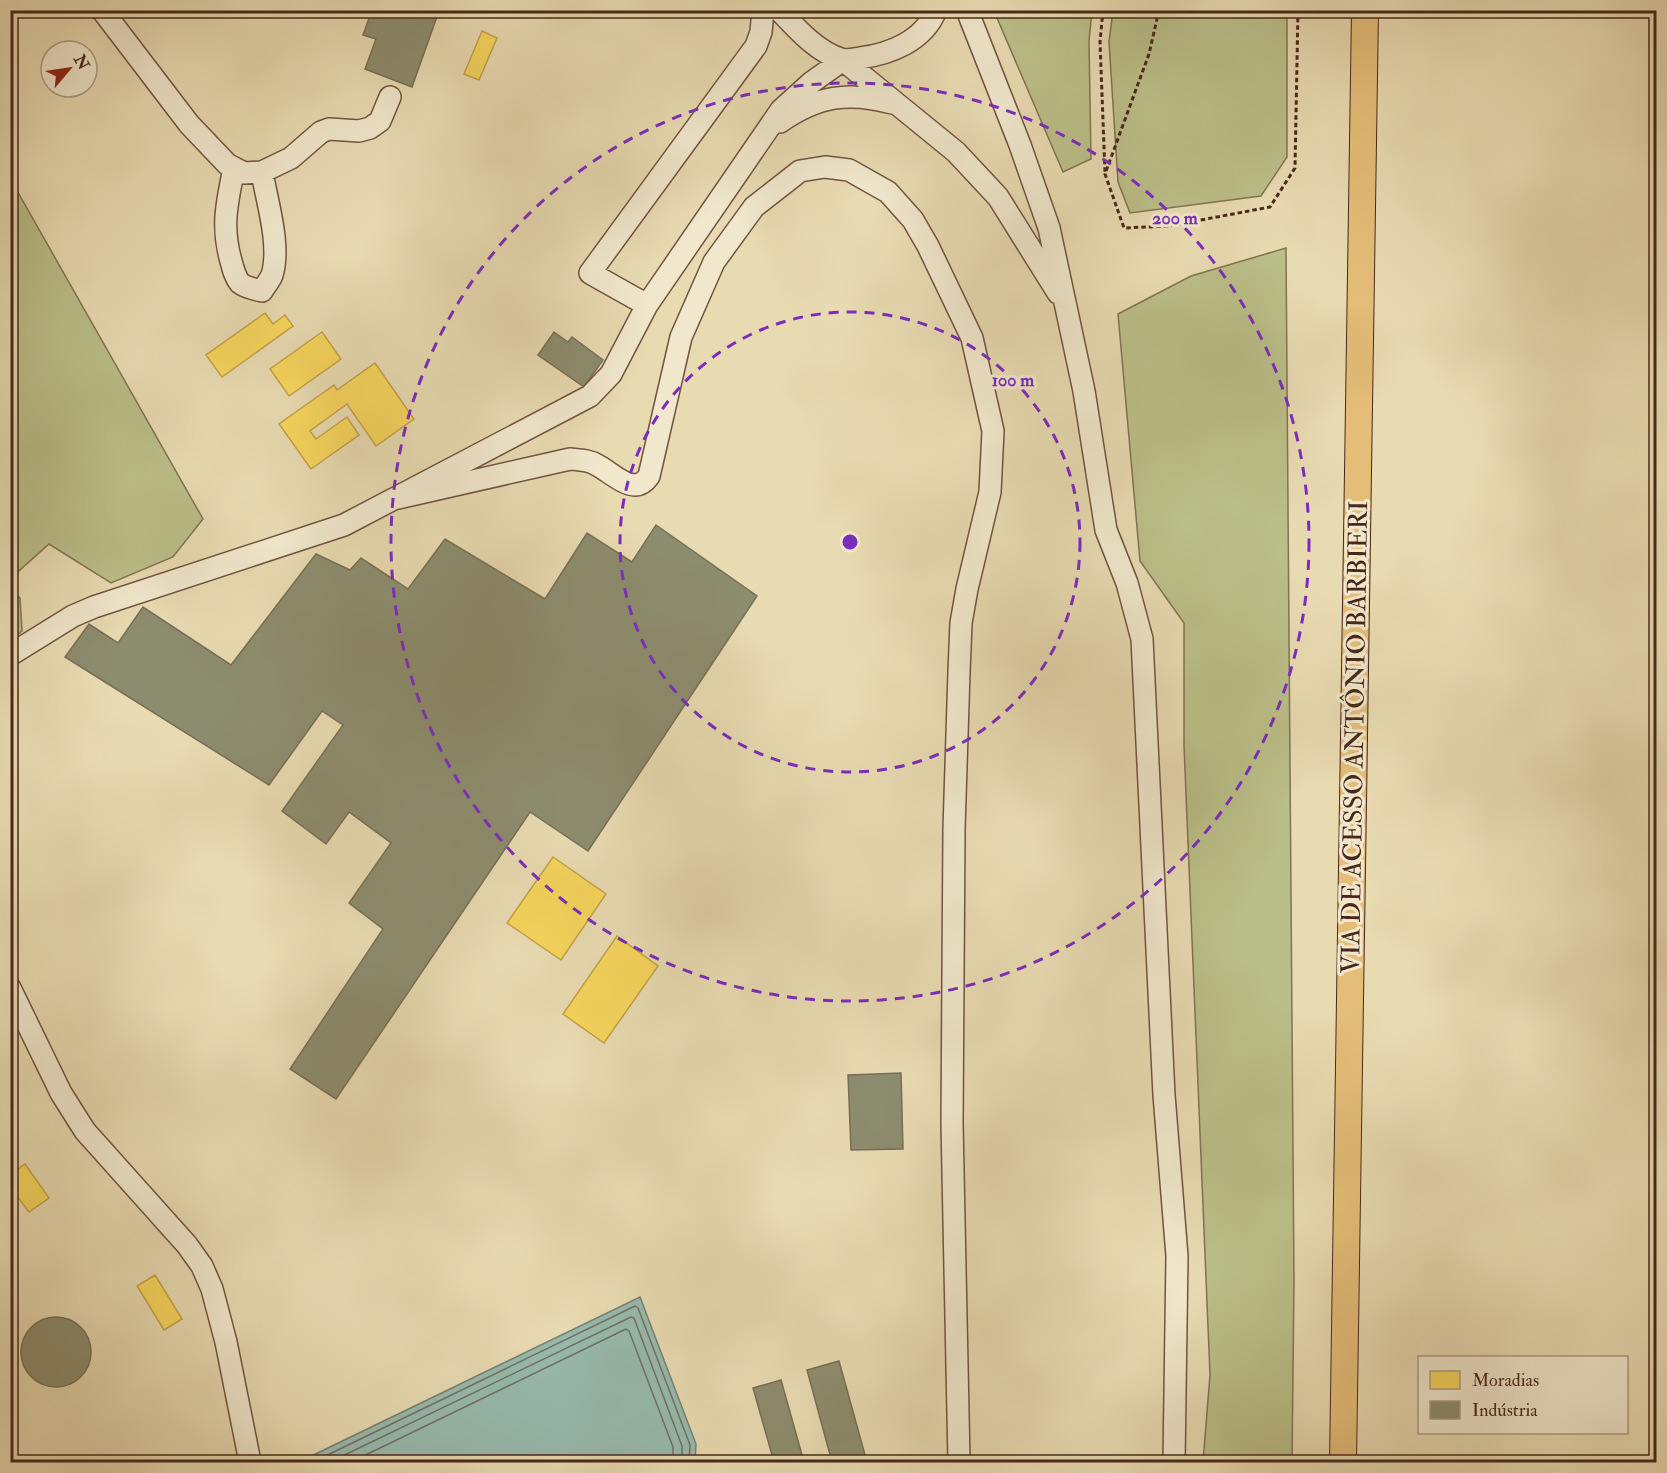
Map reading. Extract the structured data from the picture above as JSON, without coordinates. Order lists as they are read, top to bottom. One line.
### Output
{"streets":{"main road":["VIA DE ACESSO ANTÔNIO BARBIERI"]},"legend":["Moradias","Indústria"],"north":"top right","rings":["200 m","100 m"]}
